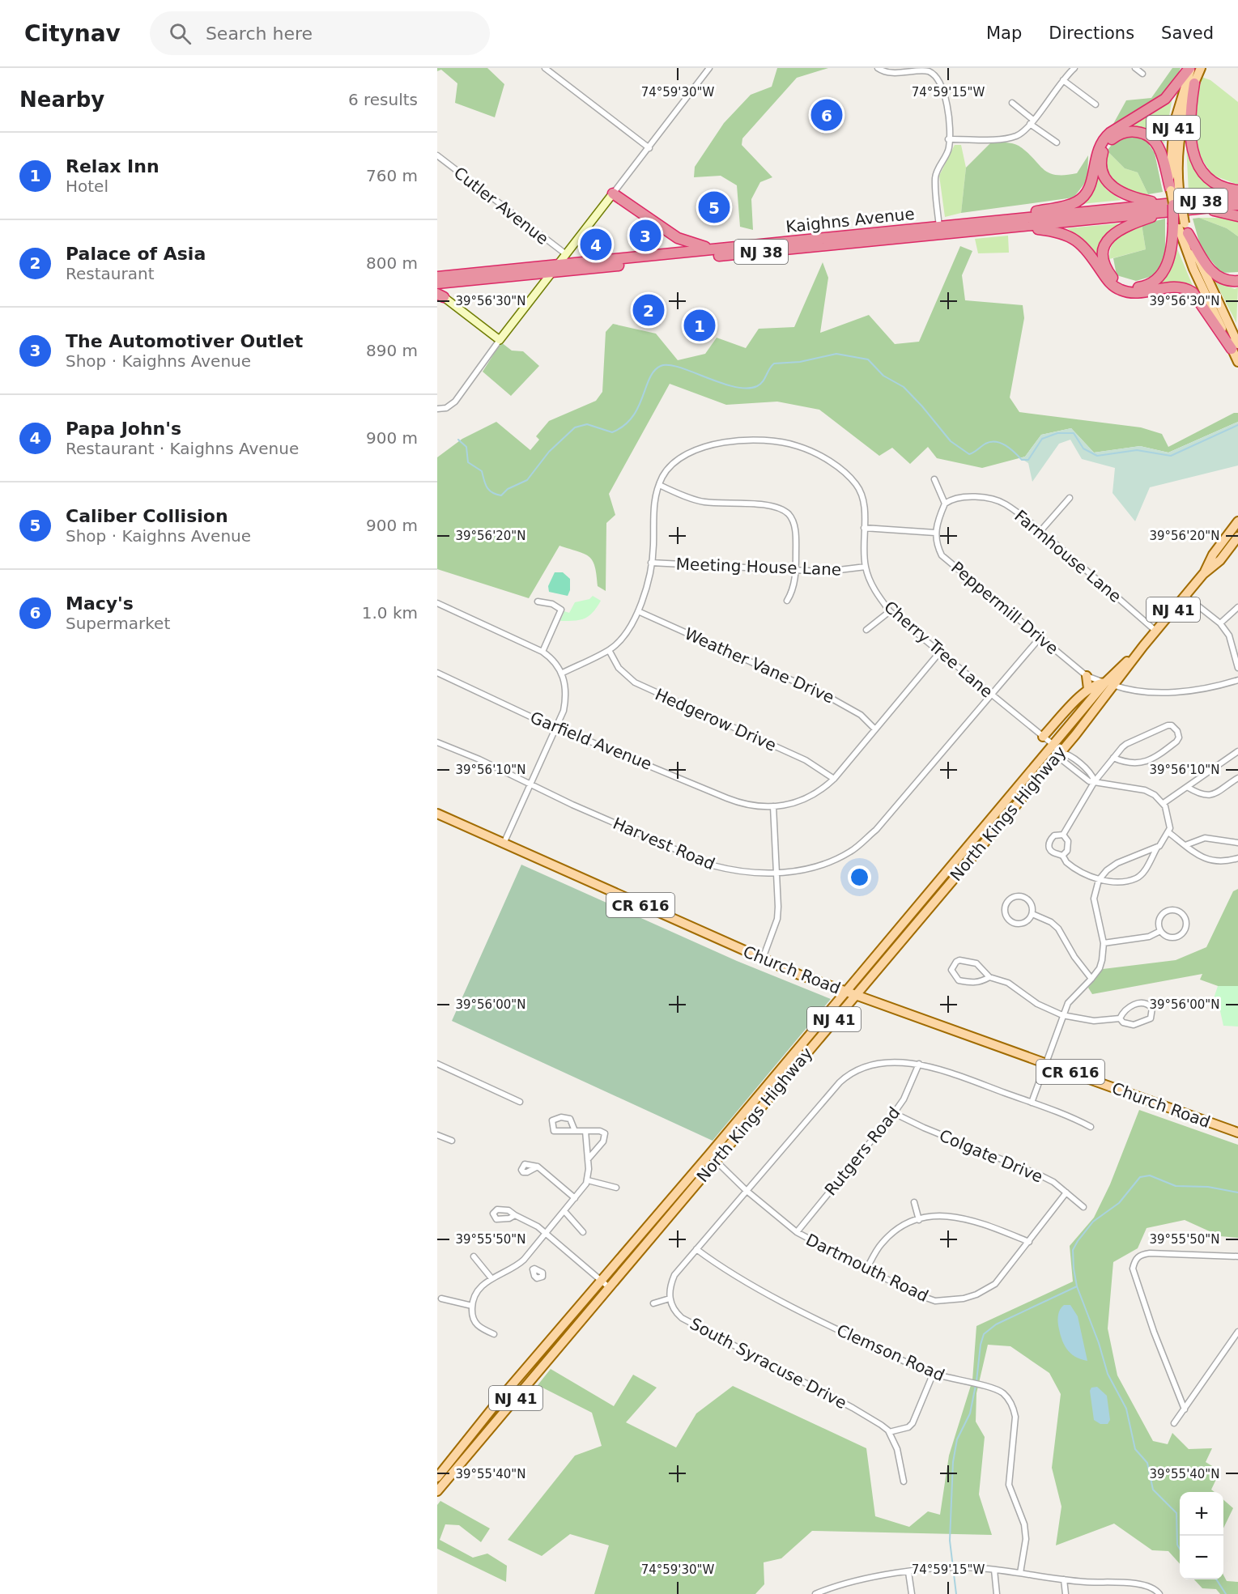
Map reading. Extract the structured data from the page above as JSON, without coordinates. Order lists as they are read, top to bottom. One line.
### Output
{"streets":{"highway":["NJ 38","Kaighns Avenue"],"main road":["NJ 41","North Kings Highway","CR 616","Church Road"],"street":["Cutler Avenue","Farmhouse Lane","Meeting House Lane","Peppermill Drive","Cherry Tree Lane","Weather Vane Drive","Hedgerow Drive","Garfield Avenue","Harvest Road","Rutgers Road","Colgate Drive","Dartmouth Road","Clemson Road","South Syracuse Drive"]},"crossings":[["NJ 41","Kaighns Avenue"],["Farmhouse Lane","North Kings Highway"],["Meeting House Lane","Cherry Tree Lane"],["Peppermill Drive","North Kings Highway"],["Peppermill Drive","Harvest Road"],["Cherry Tree Lane","Weather Vane Drive"],["Cherry Tree Lane","Hedgerow Drive"],["Cherry Tree Lane","Garfield Avenue"],["Cherry Tree Lane","North Kings Highway"],["Cherry Tree Lane","Harvest Road"],["Weather Vane Drive","Garfield Avenue"],["Hedgerow Drive","Garfield Avenue"],["North Kings Highway","Church Road"],["North Kings Highway","Dartmouth Road"],["Rutgers Road","Colgate Drive"],["Rutgers Road","Dartmouth Road"],["Colgate Drive","Dartmouth Road"]],"page":{"header":"Citynav","search":"Search here","nav":["Map","Directions","Saved"],"heading":["Nearby","6 results"],"pins":["6","5","3","4","2","1"],"list":[{"mark":"1","name":"Relax Inn","note":"Hotel","value":"760 m"},{"mark":"2","name":"Palace of Asia","note":"Restaurant","value":"800 m"},{"mark":"3","name":"The Automotiver Outlet","note":"Shop · Kaighns Avenue","value":"890 m"},{"mark":"4","name":"Papa John's","note":"Restaurant · Kaighns Avenue","value":"900 m"},{"mark":"5","name":"Caliber Collision","note":"Shop · Kaighns Avenue","value":"900 m"},{"mark":"6","name":"Macy's","note":"Supermarket","value":"1.0 km"}],"map_buttons":["+","−"]},"coordinates":["74°59'30\"W","74°59'15\"W","39°56'30\"N","39°56'20\"N","39°56'10\"N","39°56'00\"N","39°55'50\"N","39°55'40\"N"]}
